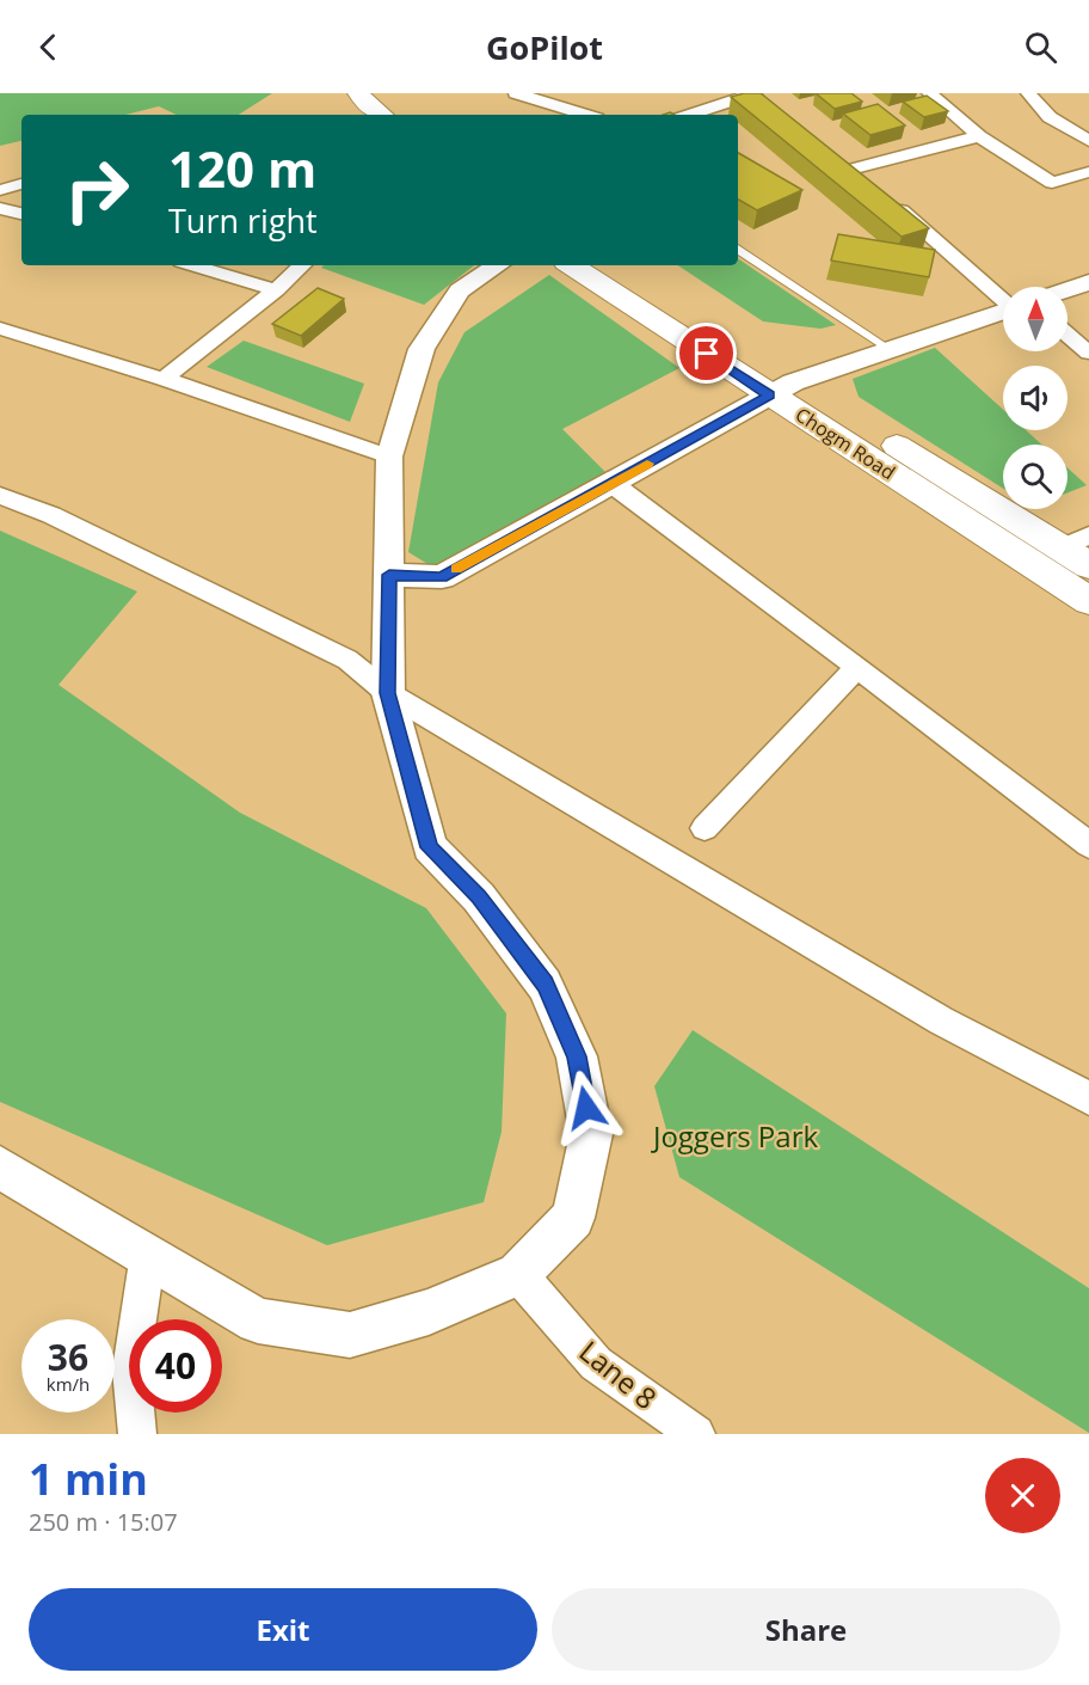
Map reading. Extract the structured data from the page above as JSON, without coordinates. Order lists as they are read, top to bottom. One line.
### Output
{"streets":{"main road":["Chogm Road"],"street":["Lane 8"]},"parks":["Joggers Park"],"north":"top","page":{"header":"GoPilot","turn":["120 m","Turn right"],"speed":"36 km/h","limit":"40","heading":["1 min","250 m · 15:07"],"buttons":["Exit","Share"]}}
